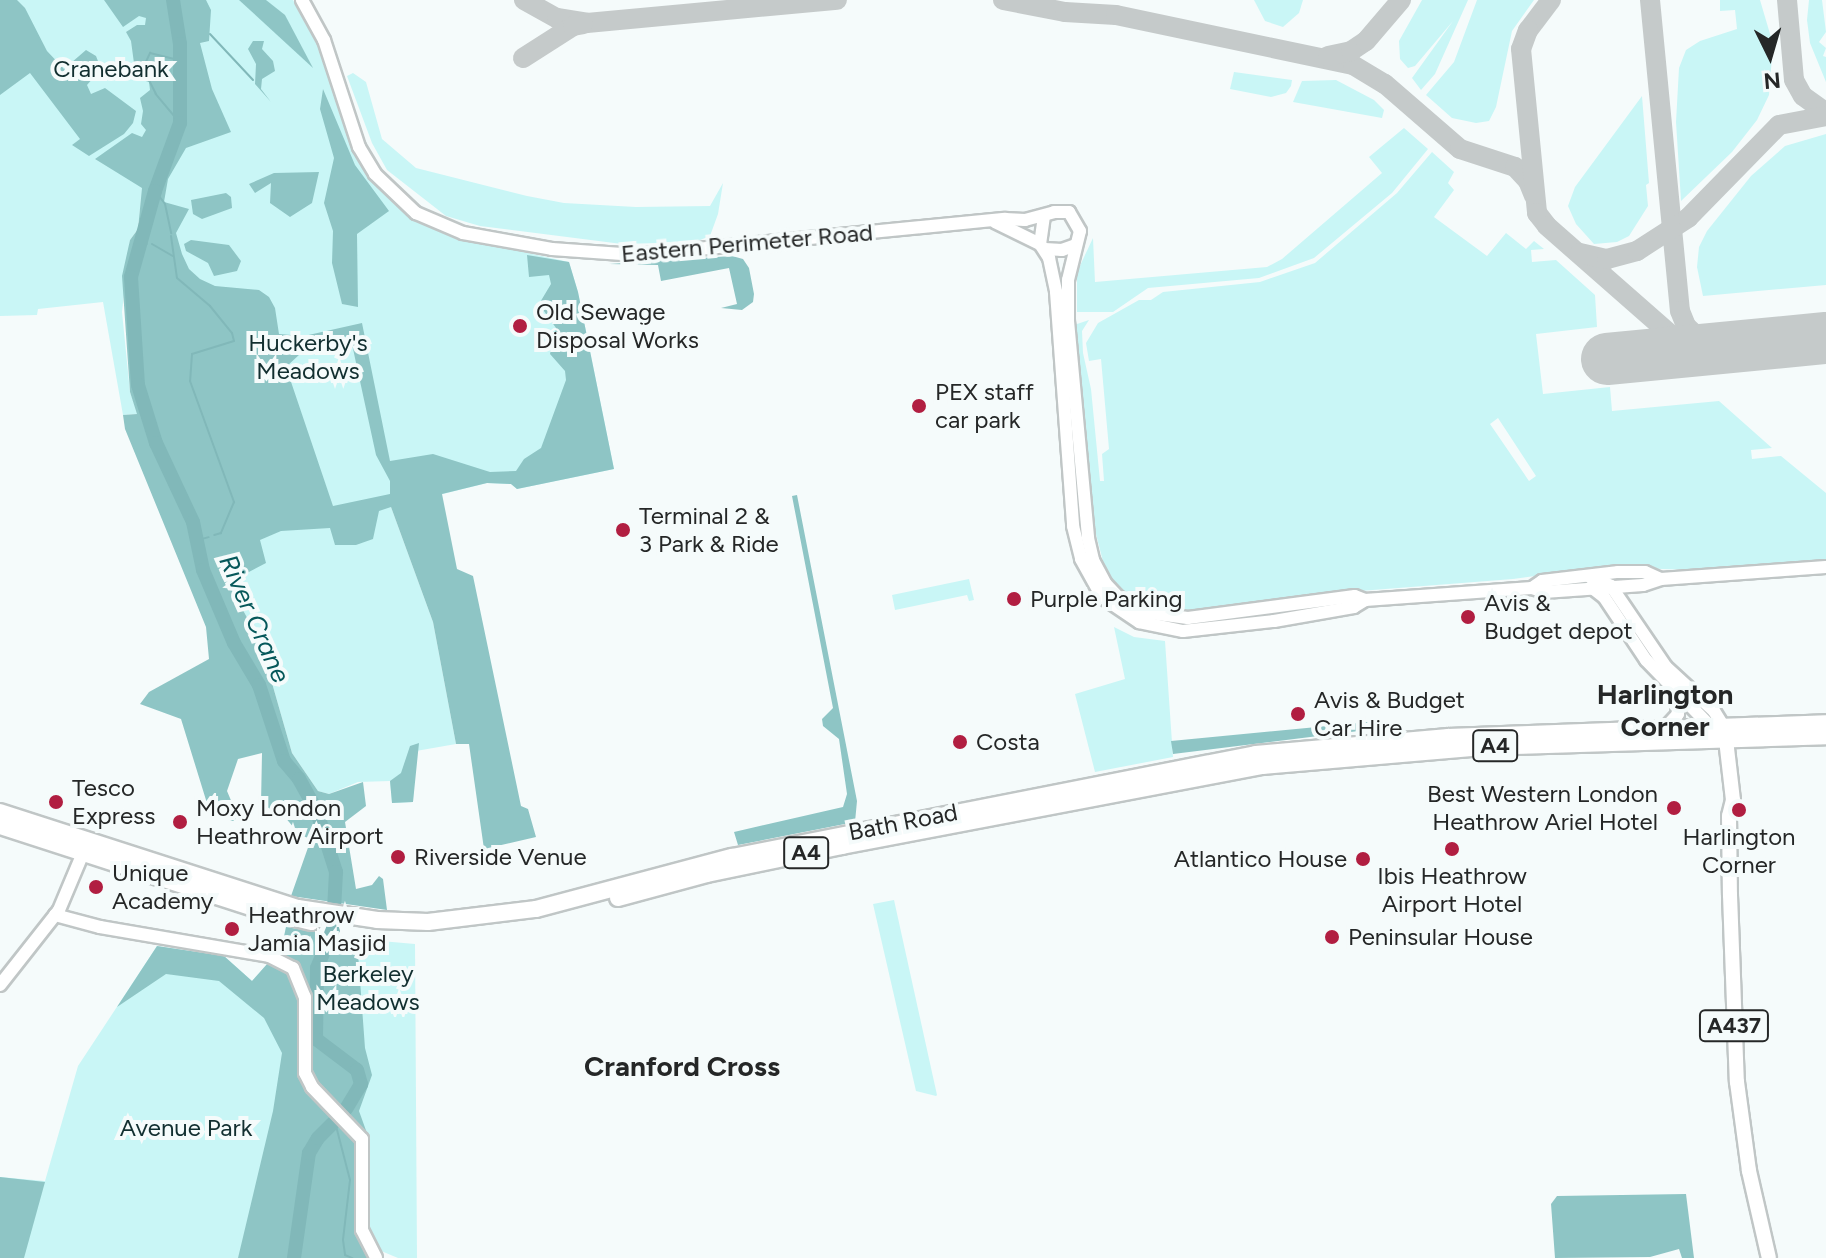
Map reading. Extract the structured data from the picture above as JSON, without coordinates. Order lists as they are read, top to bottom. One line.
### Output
{"streets":{"highway":["A4","Bath Road"],"main road":["A437"],"street":["Eastern Perimeter Road"]},"crossings":[["Bath Road","A437"]],"districts":["Harlington Corner","Cranford Cross"],"water":["River Crane"],"parks":["Cranebank","Huckerby's Meadows","Berkeley Meadows","Avenue Park"],"places":["Old Sewage Disposal Works","PEX staff car park","Terminal 2 & 3 Park & Ride","Purple Parking","Avis & Budget depot","Avis & Budget Car Hire","Costa","Tesco Express","Best Western London Heathrow Ariel Hotel","Harlington Corner","Moxy London Heathrow Airport","Ibis Heathrow Airport Hotel","Riverside Venue","Atlantico House","Unique Academy","Heathrow Jamia Masjid","Peninsular House"],"north":"bottom"}
